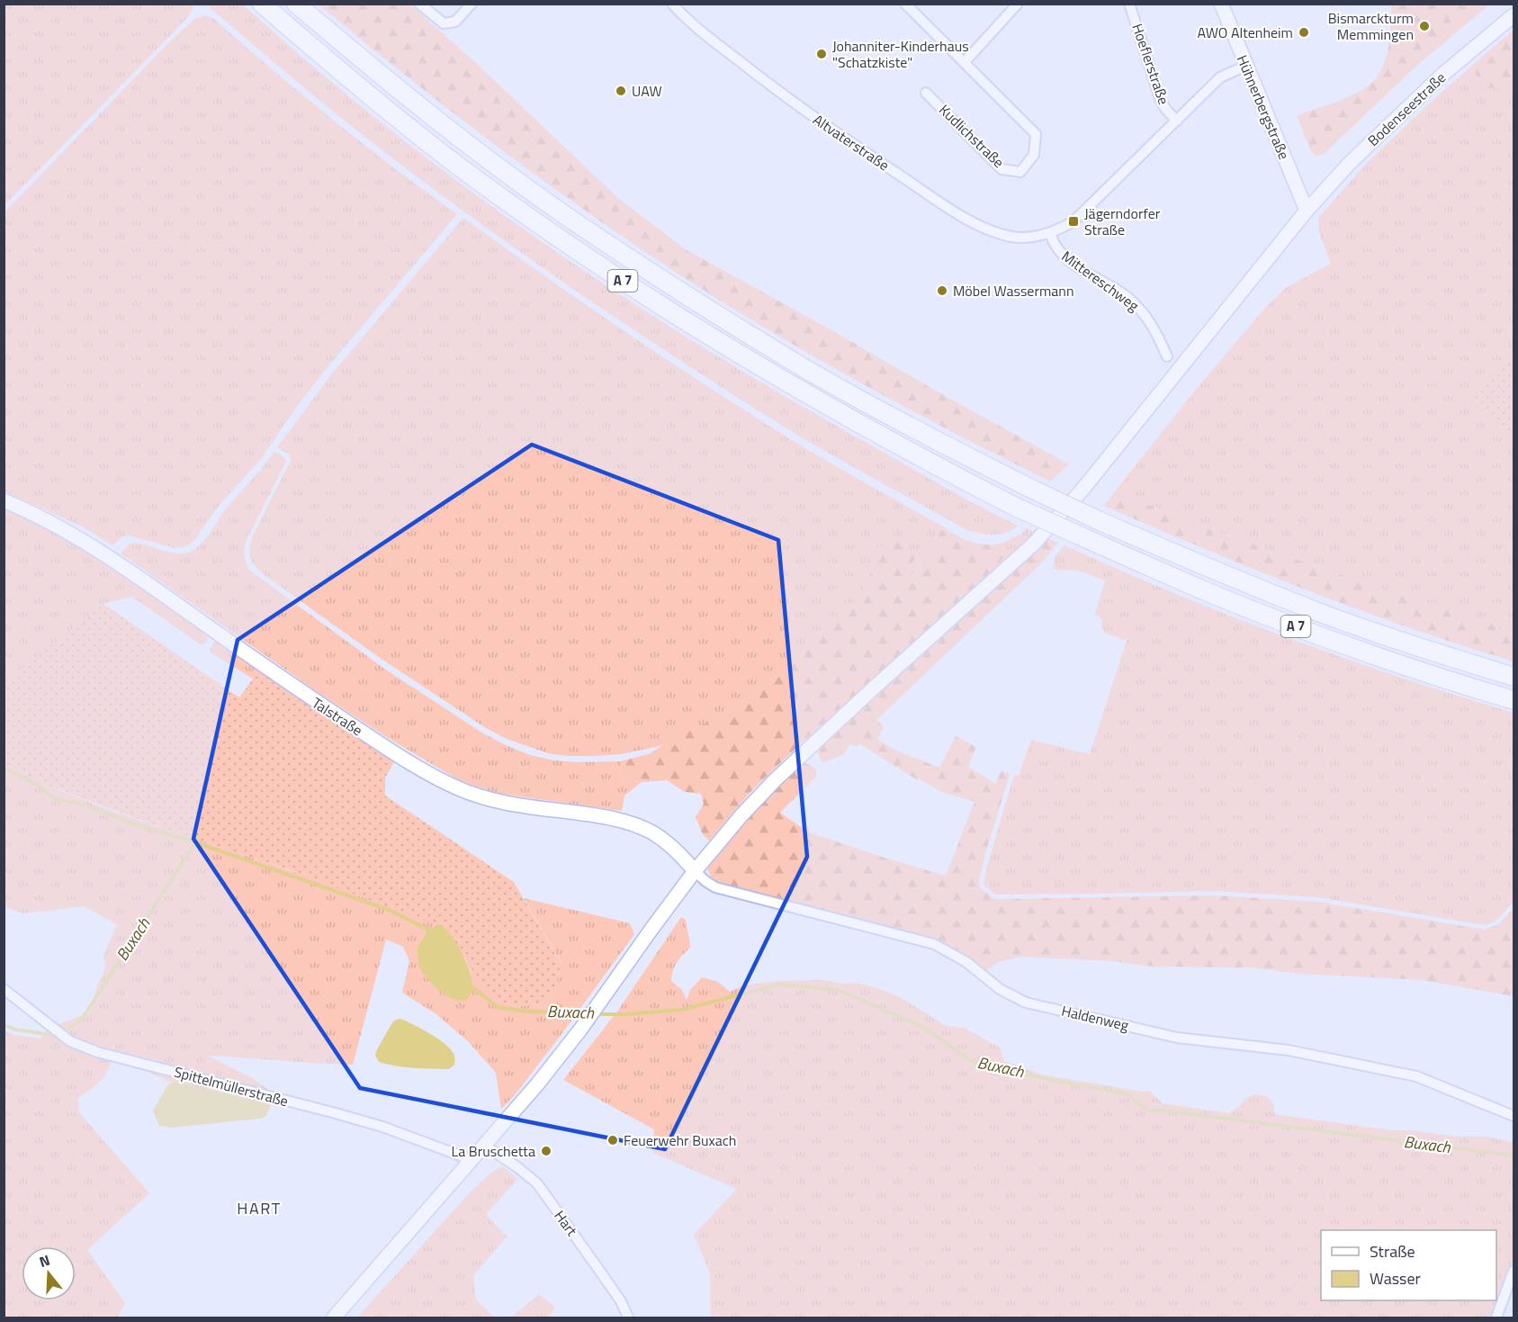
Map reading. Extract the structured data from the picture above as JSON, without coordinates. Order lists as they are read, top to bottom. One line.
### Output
{"streets":{"highway":["A 7"],"main road":["Hühnerbergstraße","Bodenseestraße","Talstraße"],"street":["Hoeflerstraße","Kudlichstraße","Altvaterstraße","Mittereschweg","Haldenweg","Spittelmüllerstraße","Hart"]},"crossings":[["Hühnerbergstraße","Bodenseestraße"],["Bodenseestraße","Talstraße"],["Bodenseestraße","Haldenweg"],["Bodenseestraße","Spittelmüllerstraße"],["Bodenseestraße","Hart"],["Altvaterstraße","Mittereschweg"],["Talstraße","Haldenweg"]],"districts":["HART"],"water":["Buxach"],"places":{"other":["Bismarckturm Memmingen","AWO Altenheim","Johanniter-Kinderhaus \"Schatzkiste\"","UAW","Möbel Wassermann","Feuerwehr Buxach","La Bruschetta"],"transit":["Jägerndorfer Straße"]},"legend":["Straße","Wasser"],"north":"top"}
